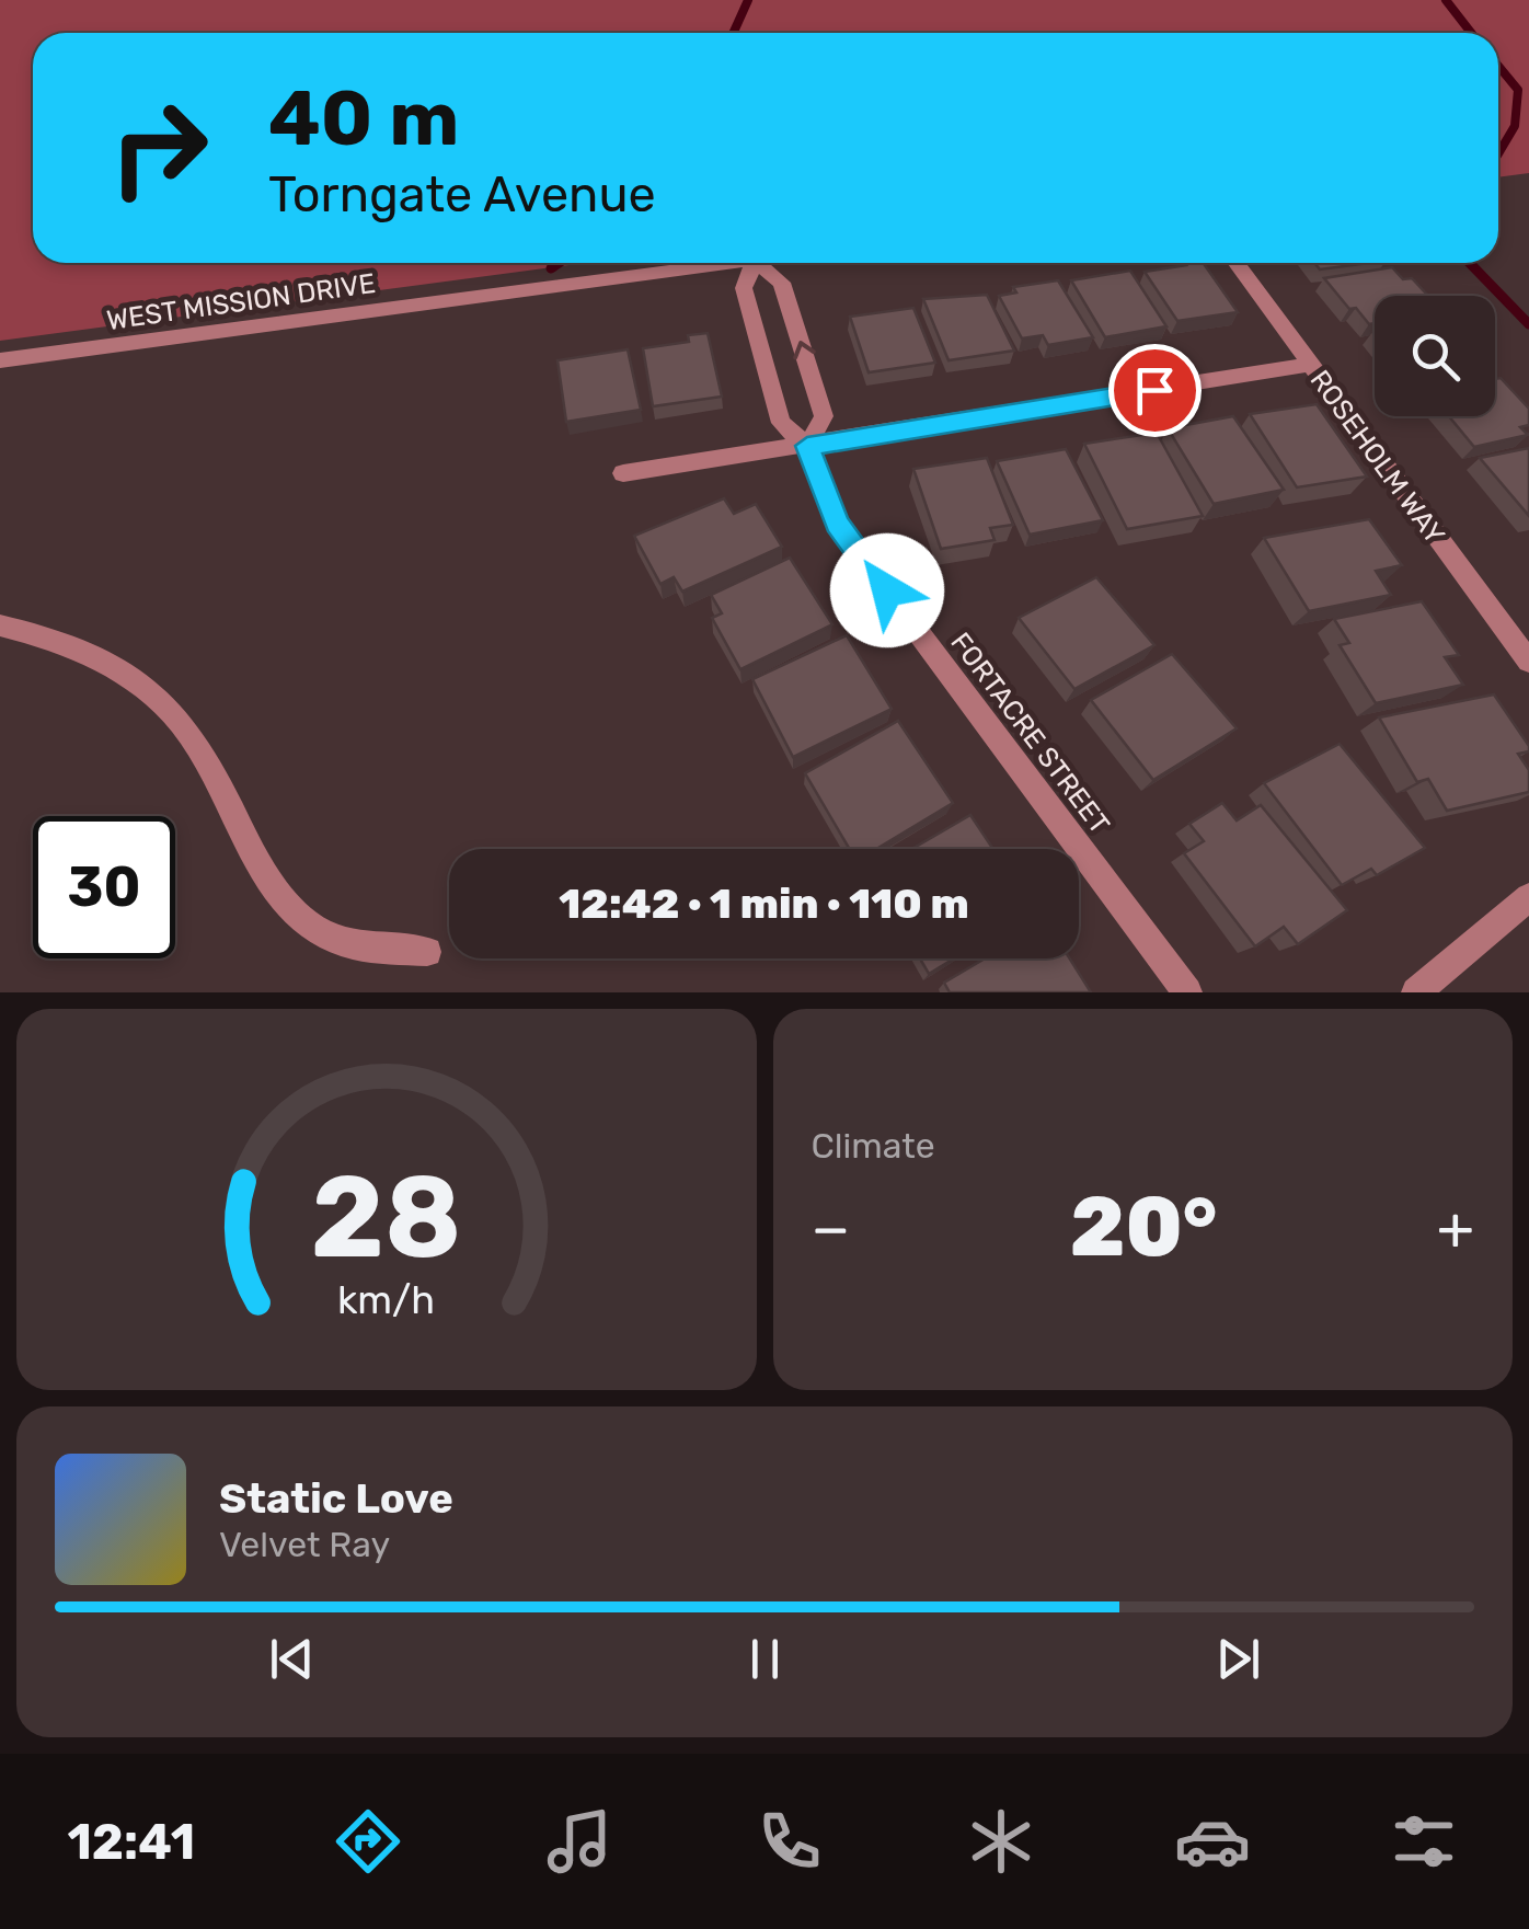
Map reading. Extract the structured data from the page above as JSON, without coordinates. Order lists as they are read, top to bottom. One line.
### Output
{"streets":{"street":["WEST MISSION DRIVE","ROSEHOLM WAY","FORTACRE STREET"]},"page":{"turn":["40 m","Torngate Avenue"],"limit":"30","trip":"12:42 · 1 min · 110 m","tile":"Climate","heat":["−","20°","+"],"song":["Static Love","Velvet Ray"],"tabs":"12:41","gauge":["28","km/h"]}}
